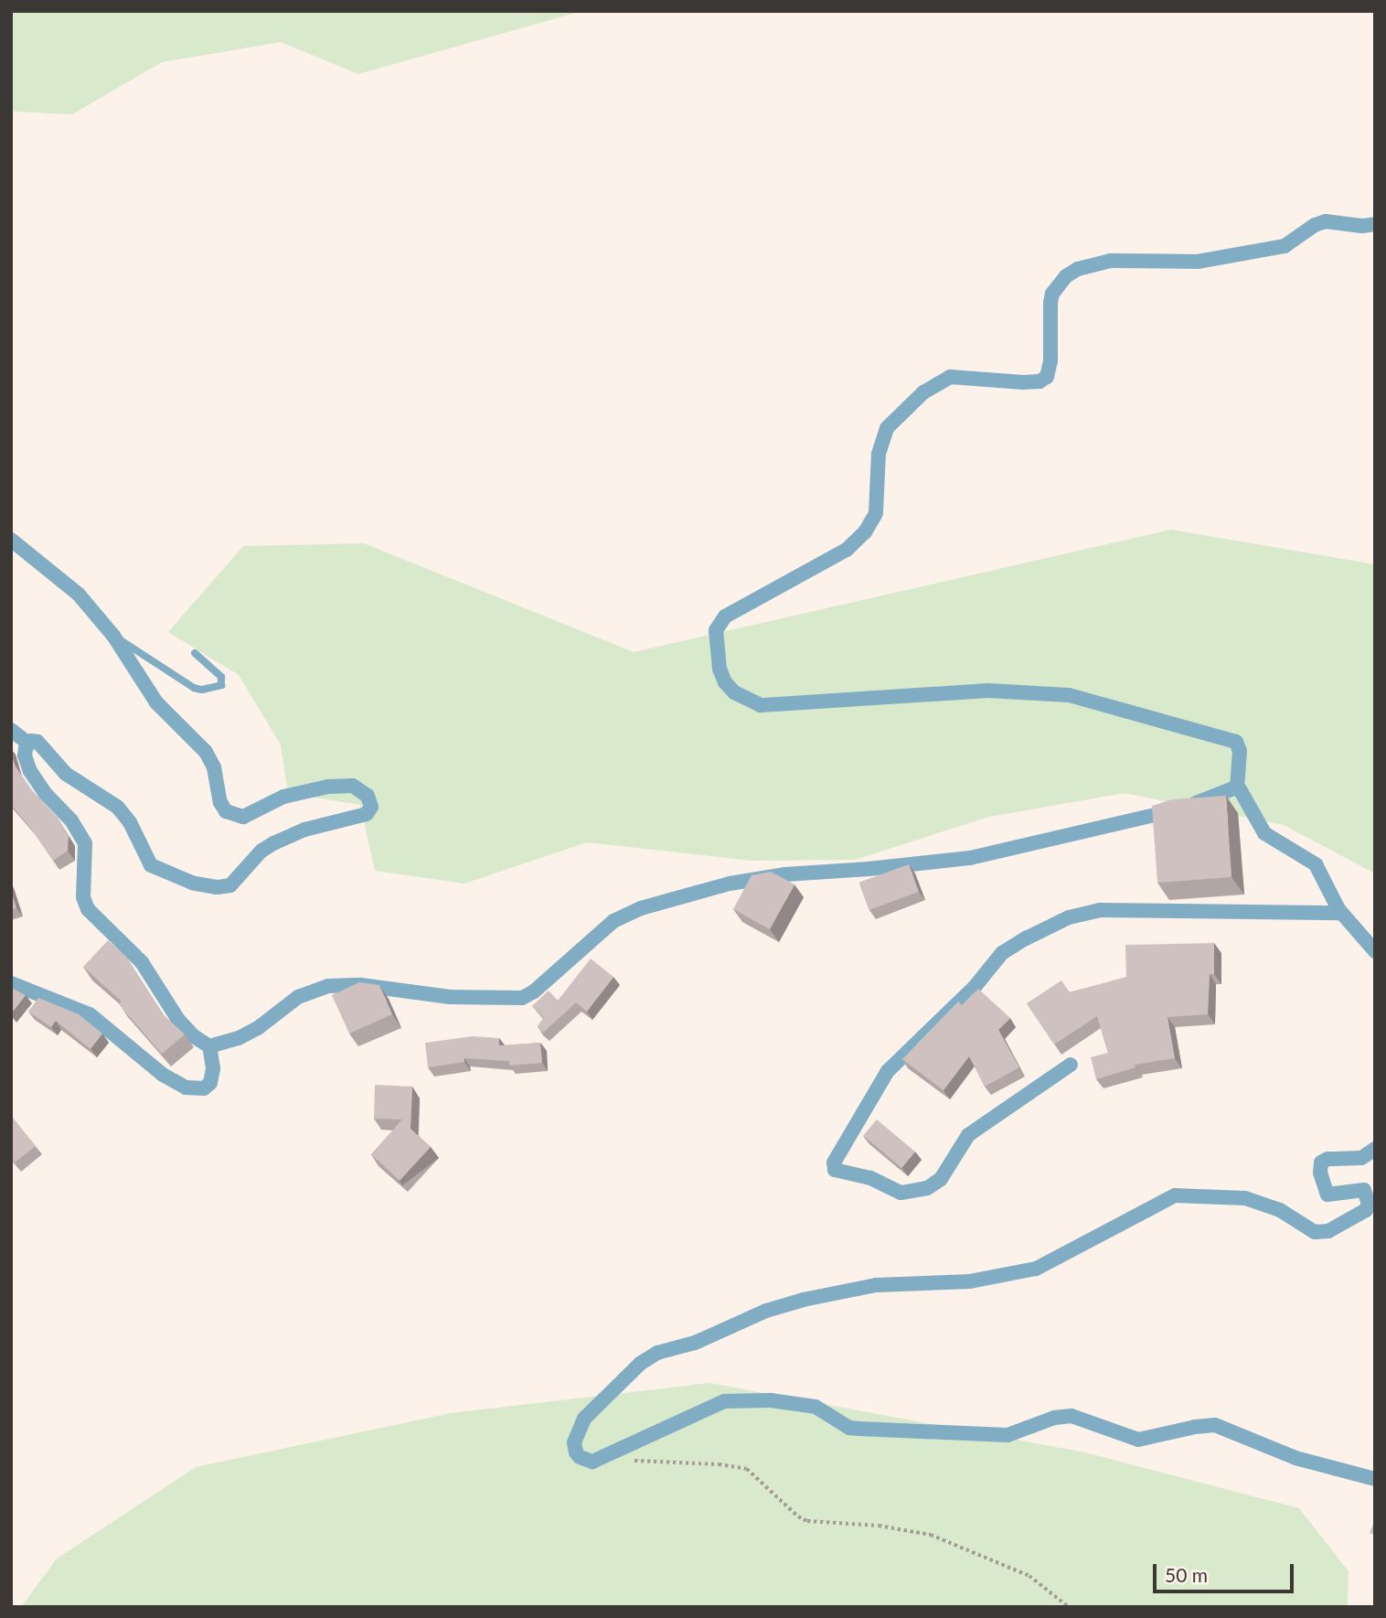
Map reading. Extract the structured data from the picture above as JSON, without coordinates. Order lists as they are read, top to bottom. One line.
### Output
{"scale_bar":"50 m"}
